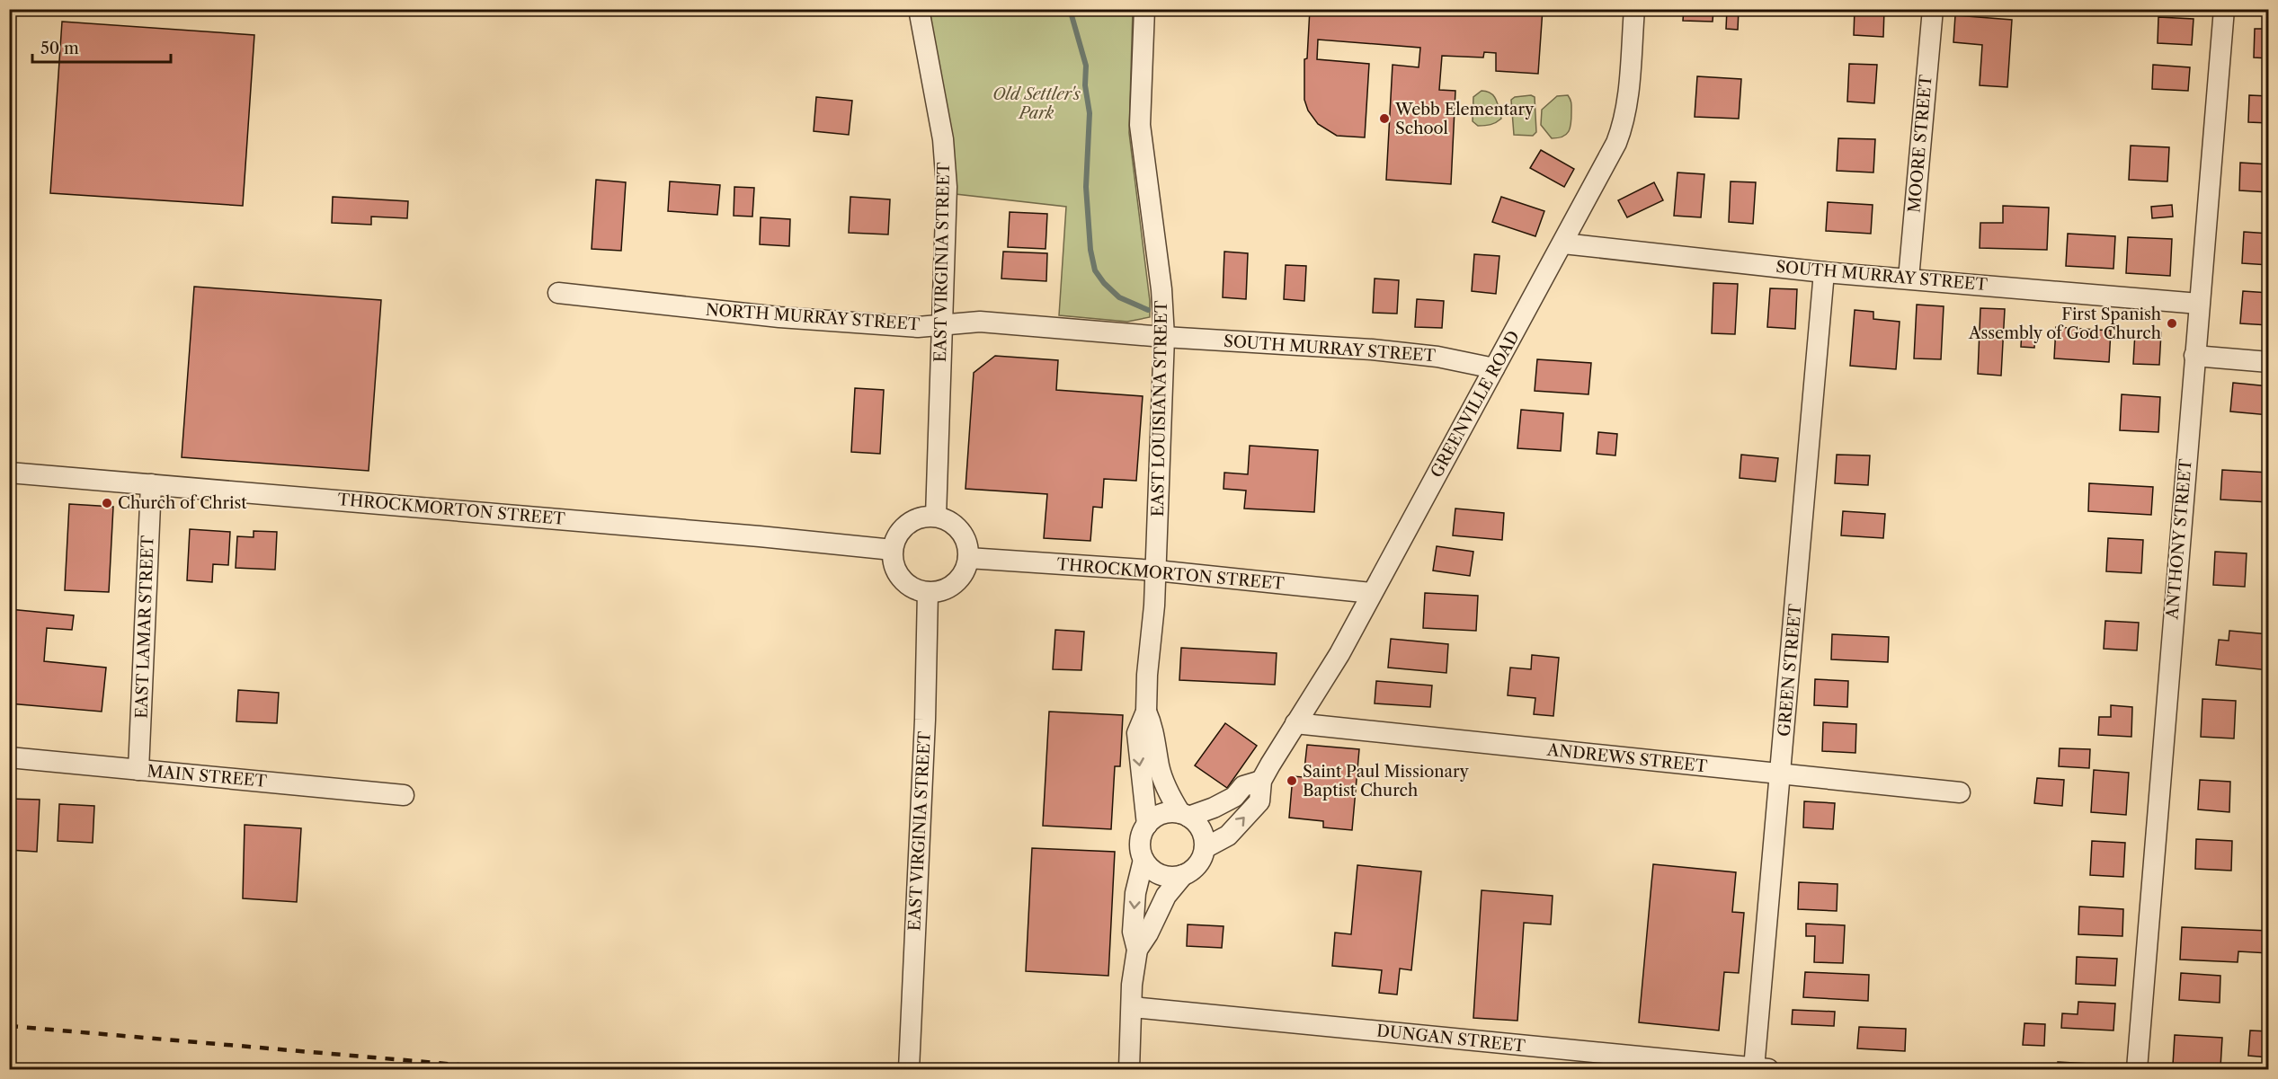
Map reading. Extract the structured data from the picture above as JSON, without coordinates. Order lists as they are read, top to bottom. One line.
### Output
{"streets":{"street":["MOORE STREET","EAST VIRGINIA STREET","SOUTH MURRAY STREET","NORTH MURRAY STREET","GREENVILLE ROAD","EAST LOUISIANA STREET","THROCKMORTON STREET","ANTHONY STREET","EAST LAMAR STREET","GREEN STREET","ANDREWS STREET","MAIN STREET","DUNGAN STREET"]},"crossings":[["MOORE STREET","SOUTH MURRAY STREET"],["EAST VIRGINIA STREET","NORTH MURRAY STREET"],["EAST VIRGINIA STREET","THROCKMORTON STREET"],["SOUTH MURRAY STREET","NORTH MURRAY STREET"],["SOUTH MURRAY STREET","GREENVILLE ROAD"],["SOUTH MURRAY STREET","EAST LOUISIANA STREET"],["SOUTH MURRAY STREET","ANTHONY STREET"],["SOUTH MURRAY STREET","GREEN STREET"],["NORTH MURRAY STREET","EAST LOUISIANA STREET"],["GREENVILLE ROAD","EAST LOUISIANA STREET"],["GREENVILLE ROAD","THROCKMORTON STREET"],["GREENVILLE ROAD","ANDREWS STREET"],["EAST LOUISIANA STREET","THROCKMORTON STREET"],["THROCKMORTON STREET","EAST LAMAR STREET"],["EAST LAMAR STREET","MAIN STREET"],["GREEN STREET","ANDREWS STREET"],["GREEN STREET","DUNGAN STREET"]],"parks":["Old Settler's Park"],"places":["Webb Elementary School","First Spanish Assembly of God Church","Church of Christ","Saint Paul Missionary Baptist Church"],"scale_bar":"50 m"}
